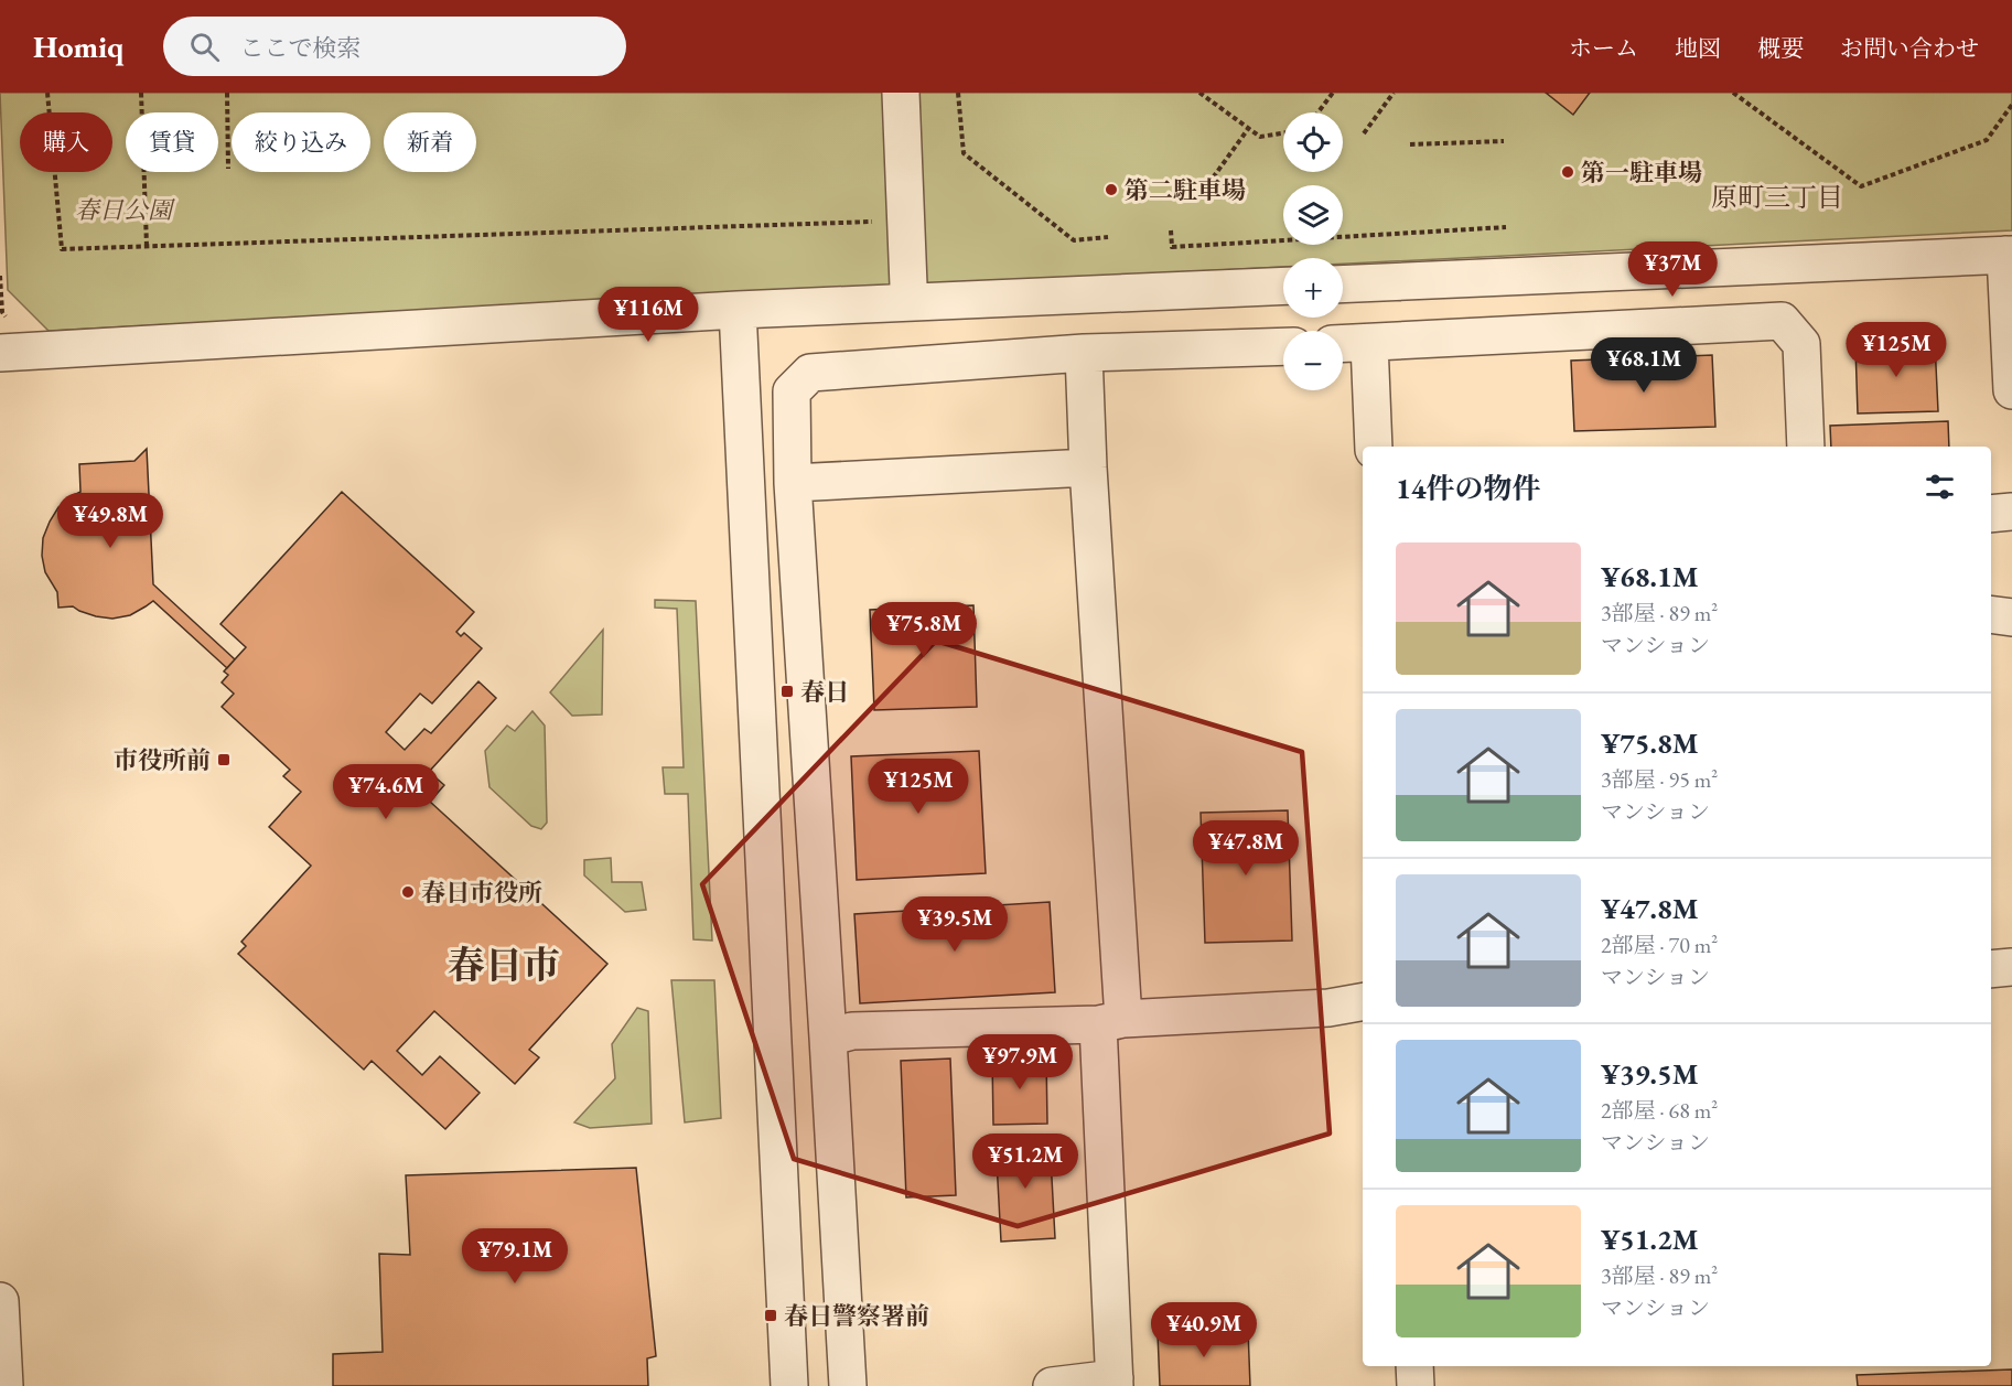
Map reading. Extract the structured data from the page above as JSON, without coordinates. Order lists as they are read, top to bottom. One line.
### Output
{"districts":["原町三丁目","春日市"],"parks":["春日公園"],"places":{"other":["第一駐車場","第二駐車場","春日市役所"],"transit":["春日","市役所前","春日警察署前"]},"page":{"header":"Homiq","search":"ここで検索","nav":["ホーム","地図","概要","お問い合わせ"],"map_buttons":["+","−"],"chip":["購入","賃貸","絞り込み","新着"],"price":["¥37M","¥116M","¥125M","¥68.1M","¥49.8M","¥75.8M","¥125M","¥74.6M","¥47.8M","¥39.5M","¥97.9M","¥51.2M","¥79.1M","¥40.9M"],"heading":"14件の物件","list":[{"name":"¥68.1M","note":"3部屋 · 89 m² · マンション"},{"name":"¥75.8M","note":"3部屋 · 95 m² · マンション"},{"name":"¥47.8M","note":"2部屋 · 70 m² · マンション"},{"name":"¥39.5M","note":"2部屋 · 68 m² · マンション"},{"name":"¥51.2M","note":"3部屋 · 89 m² · マンション"}]}}
